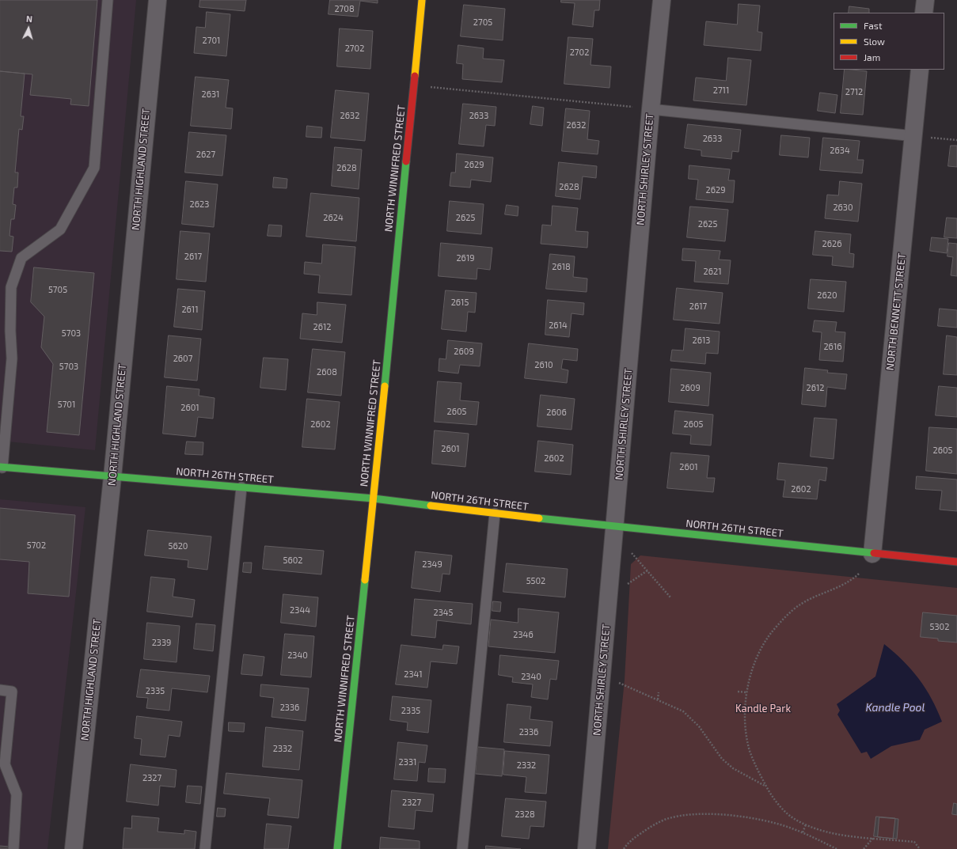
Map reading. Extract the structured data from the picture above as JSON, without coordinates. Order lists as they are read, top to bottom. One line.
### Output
{"streets":{"street":["NORTH WINNIFRED STREET","NORTH HIGHLAND STREET","NORTH SHIRLEY STREET","NORTH BENNETT STREET","NORTH 26TH STREET"]},"crossings":[["NORTH WINNIFRED STREET","NORTH 26TH STREET"],["NORTH HIGHLAND STREET","NORTH 26TH STREET"],["NORTH SHIRLEY STREET","NORTH 26TH STREET"],["NORTH BENNETT STREET","NORTH 26TH STREET"]],"water":["Kandle Pool"],"parks":["Kandle Park"],"house_numbers":["2708","2705","2701","2702","2702","2711","2712","2631","2632","2633","2632","2633","2634","2627","2629","2628","2628","2629","2623","2630","2624","2625","2625","2626","2617","2619","2618","2621","5705","2620","2615","2617","2611","2614","2612","5703","2613","2616","2609","2607","2610","5703","2608","2609","2612","5701","2601","2605","2606","2602","2605","2601","2605","2602","2601","2602","5702","5620","5602","2349","5502","2344","2345","5302","2346","2339","2340","2341","2340","2335","2336","2335","2336","2332","2331","2332","2327","2327","2328"],"legend":["Fast","Slow","Jam"],"north":"top"}
